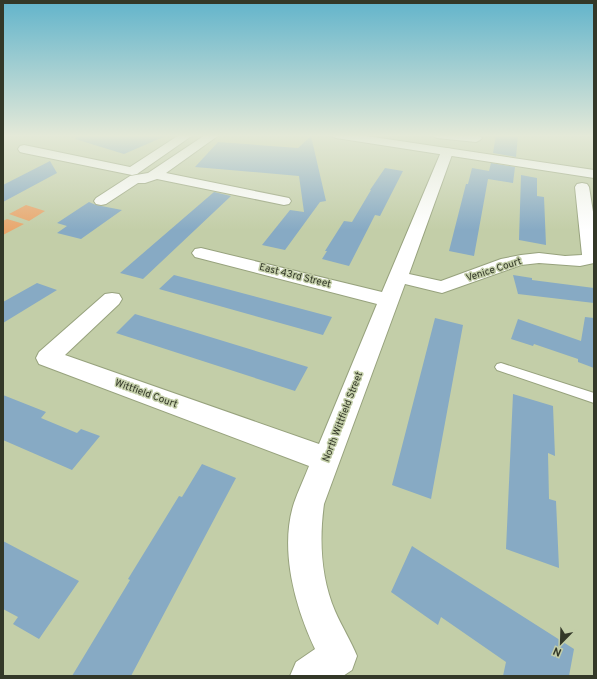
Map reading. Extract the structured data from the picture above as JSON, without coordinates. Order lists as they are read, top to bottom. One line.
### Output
{"streets":{"street":["Venice Court","East 43rd Street","Wittfield Court","North Wittfield Street"]},"crossings":[["Venice Court","North Wittfield Street"],["East 43rd Street","North Wittfield Street"],["Wittfield Court","North Wittfield Street"]],"north":"bottom left"}
